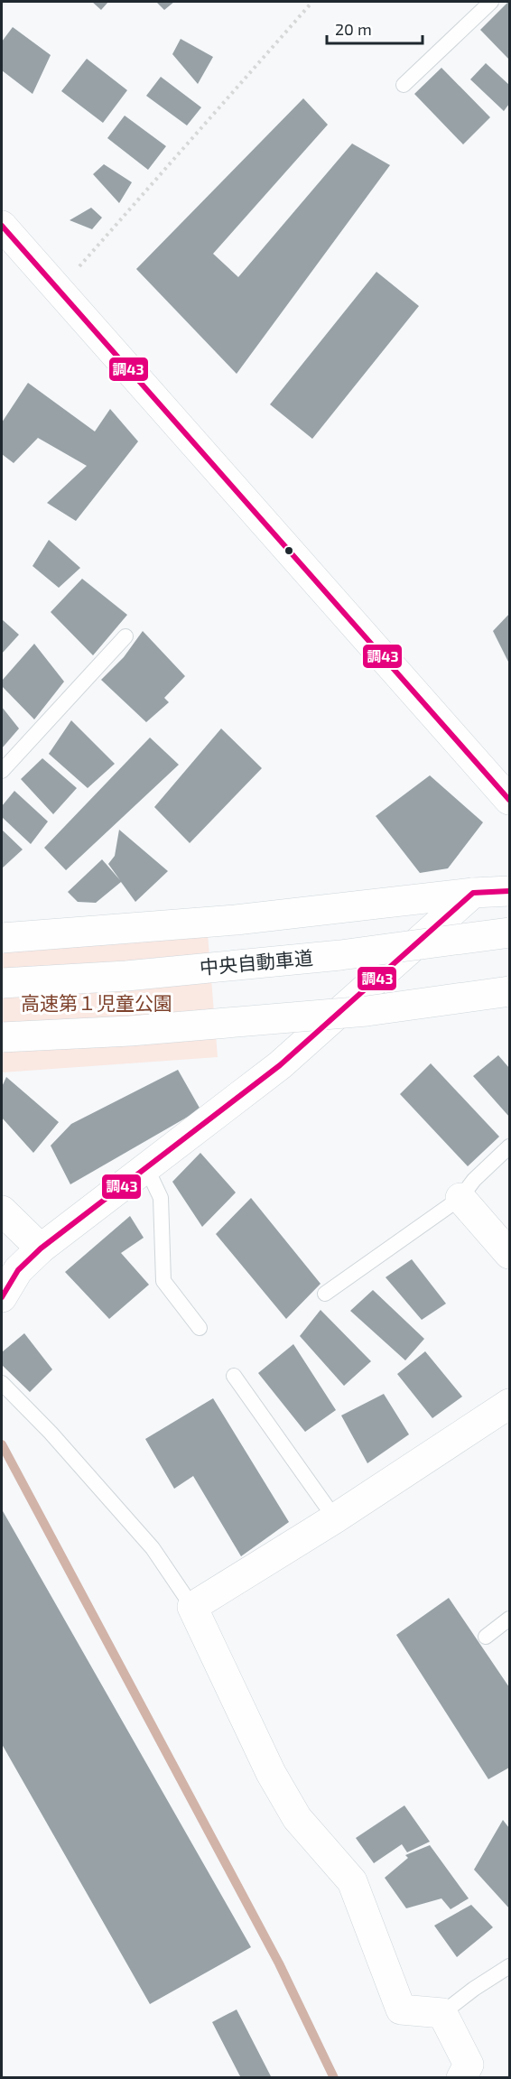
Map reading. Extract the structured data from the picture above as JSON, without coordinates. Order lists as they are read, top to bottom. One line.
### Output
{"streets":{"main road":["中央自動車道"]},"parks":["高速第１児童公園"],"lines":["transit line 調43"],"scale_bar":"20 m"}
